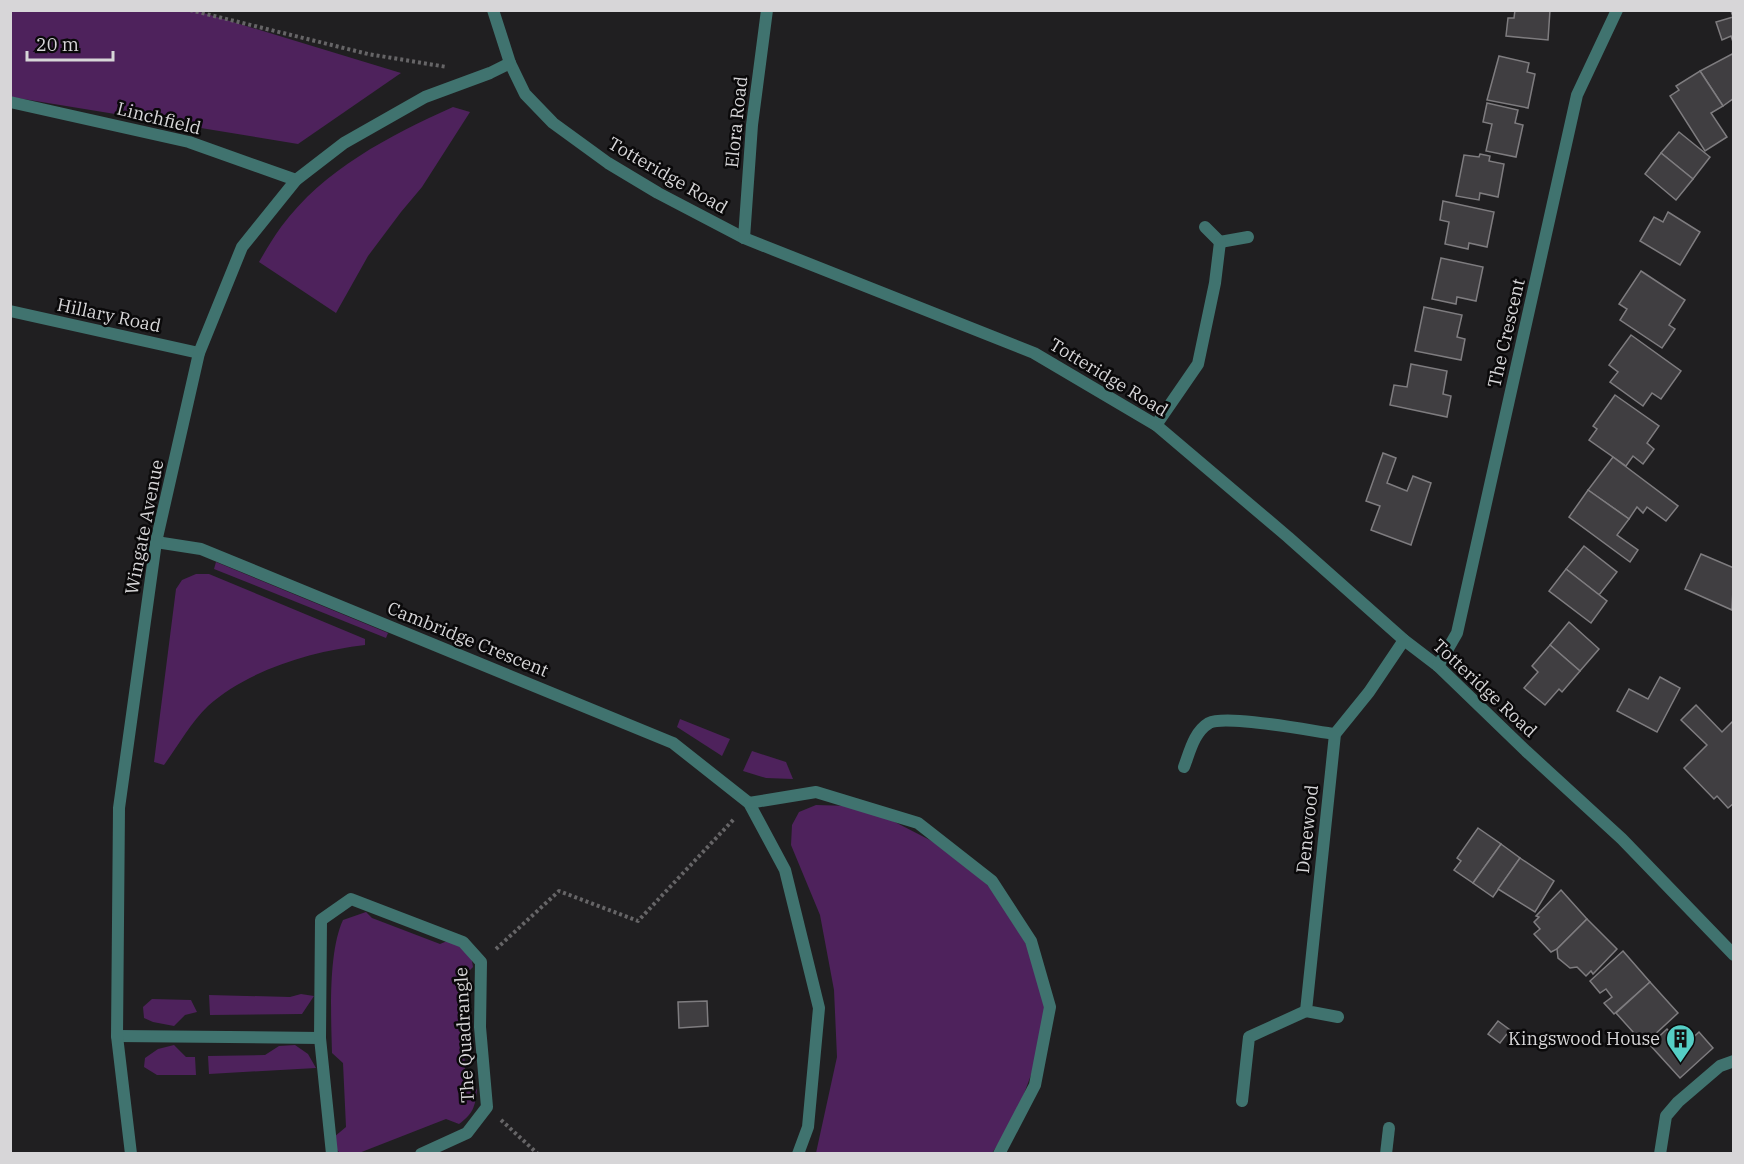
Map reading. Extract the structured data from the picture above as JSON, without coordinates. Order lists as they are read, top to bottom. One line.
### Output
{"streets":{"street":["Linchfield","Elora Road","Totteridge Road","Hillary Road","The Crescent","Wingate Avenue","Cambridge Crescent","Denewood","The Quadrangle"]},"crossings":[["Linchfield","Wingate Avenue"],["Elora Road","Totteridge Road"],["Totteridge Road","The Crescent"],["Totteridge Road","Wingate Avenue"],["Hillary Road","Wingate Avenue"],["Wingate Avenue","Cambridge Crescent"]],"places":{"building":["Kingswood House"]},"scale_bar":"20 m"}
